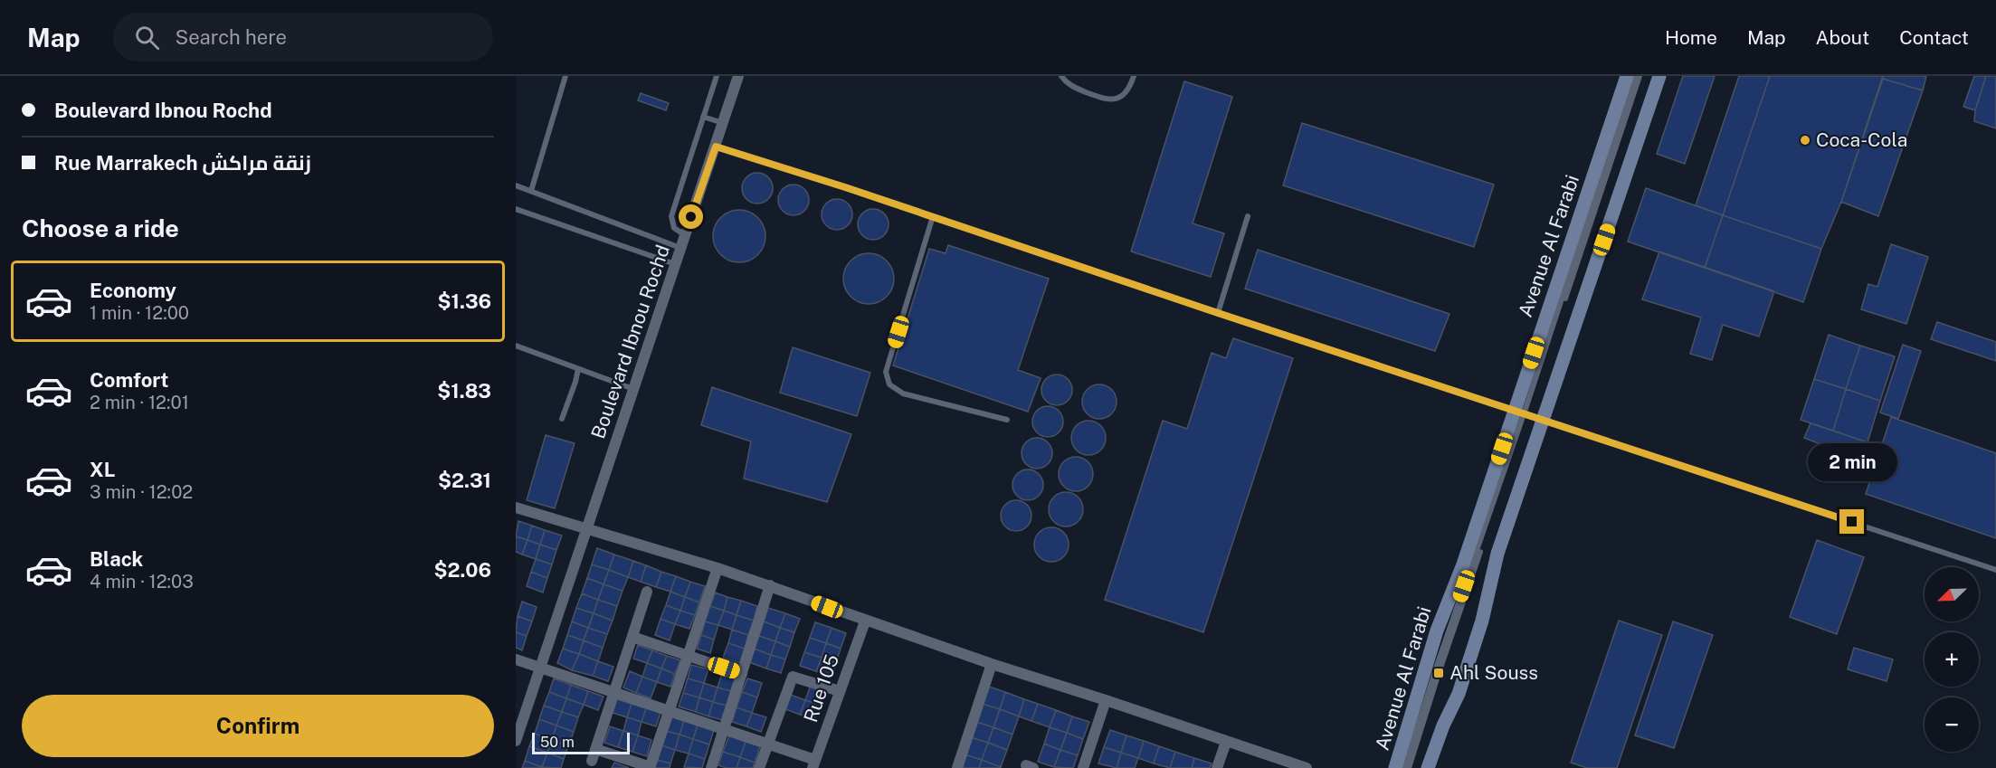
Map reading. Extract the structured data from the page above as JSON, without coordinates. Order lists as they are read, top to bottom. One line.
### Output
{"streets":{"street":["Avenue Al Farabi","Boulevard Ibnou Rochd","Rue 105"]},"places":{"other":["Coca-Cola"],"transit":["Ahl Souss"]},"scale_bar":"50 m","north":"bottom left","page":{"header":"Map","search":"Search here","nav":["Home","Map","About","Contact"],"banner":["Boulevard Ibnou Rochd","Rue Marrakech زنقة مراكش"],"heading":"Choose a ride","list":[{"name":"Economy","note":"1 min · 12:00","value":"$1.36"},{"name":"Comfort","note":"2 min · 12:01","value":"$1.83"},{"name":"XL","note":"3 min · 12:02","value":"$2.31"},{"name":"Black","note":"4 min · 12:03","value":"$2.06"}],"bubble":"2 min","map_buttons":["+","−"],"buttons":"Confirm","scale":"50 m"}}
